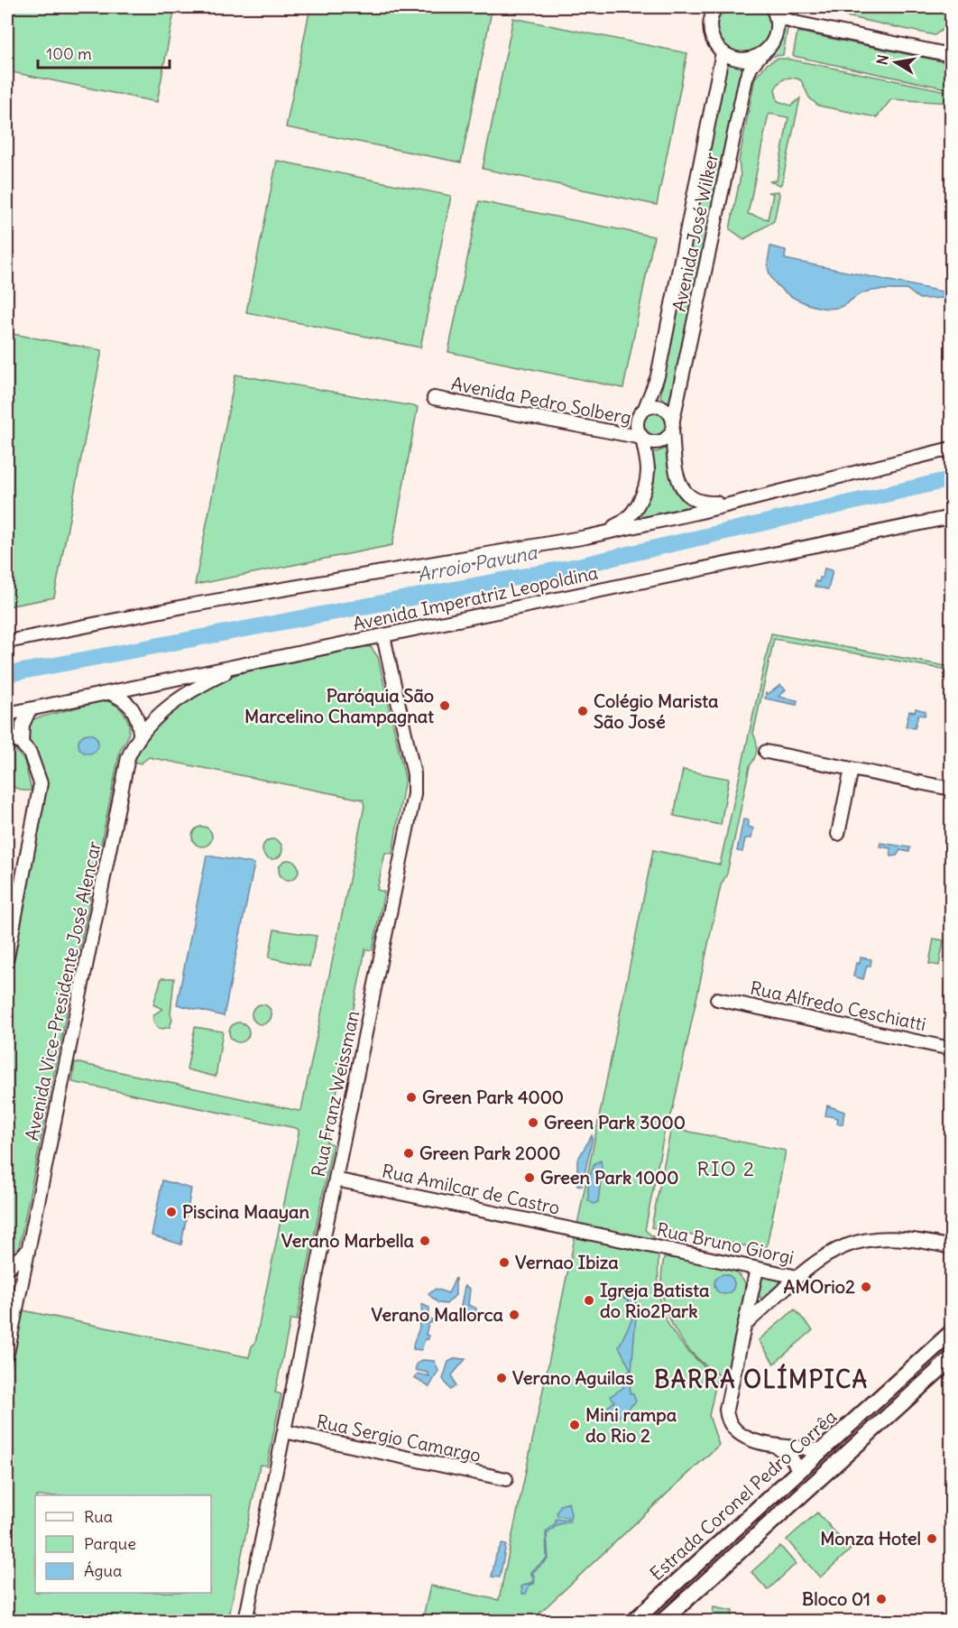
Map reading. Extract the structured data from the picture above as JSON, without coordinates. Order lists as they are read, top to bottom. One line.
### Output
{"streets":{"main road":["Estrada Coronel Pedro Corrêa"],"street":["Avenida José Wilker","Avenida Pedro Solberg","Avenida Imperatriz Leopoldina","Avenida Vice-Presidente José Alencar","Rua Alfredo Ceschiatti","Rua Franz Weissman","Rua Amilcar de Castro","Rua Bruno Giorgi","Rua Sergio Camargo"]},"crossings":[["Avenida José Wilker","Avenida Pedro Solberg"],["Avenida José Wilker","Avenida Imperatriz Leopoldina"],["Avenida Imperatriz Leopoldina","Avenida Vice-Presidente José Alencar"],["Avenida Imperatriz Leopoldina","Rua Franz Weissman"],["Rua Franz Weissman","Rua Amilcar de Castro"],["Rua Franz Weissman","Rua Sergio Camargo"],["Rua Amilcar de Castro","Rua Bruno Giorgi"]],"districts":["RIO 2","BARRA OLÍMPICA"],"water":["Arroio Pavuna"],"places":["Paróquia São Marcelino Champagnat","Colégio Marista São José","Green Park 4000","Green Park 3000","Green Park 2000","Green Park 1000","Piscina Maayan","Verano Marbella","Vernao Ibiza","AMOrio2","Igreja Batista do Rio2Park","Verano Mallorca","Verano Aguilas","Mini rampa do Rio 2","Monza Hotel","Bloco 01"],"legend":["Rua","Parque","Água"],"scale_bar":"100 m","north":"left"}
